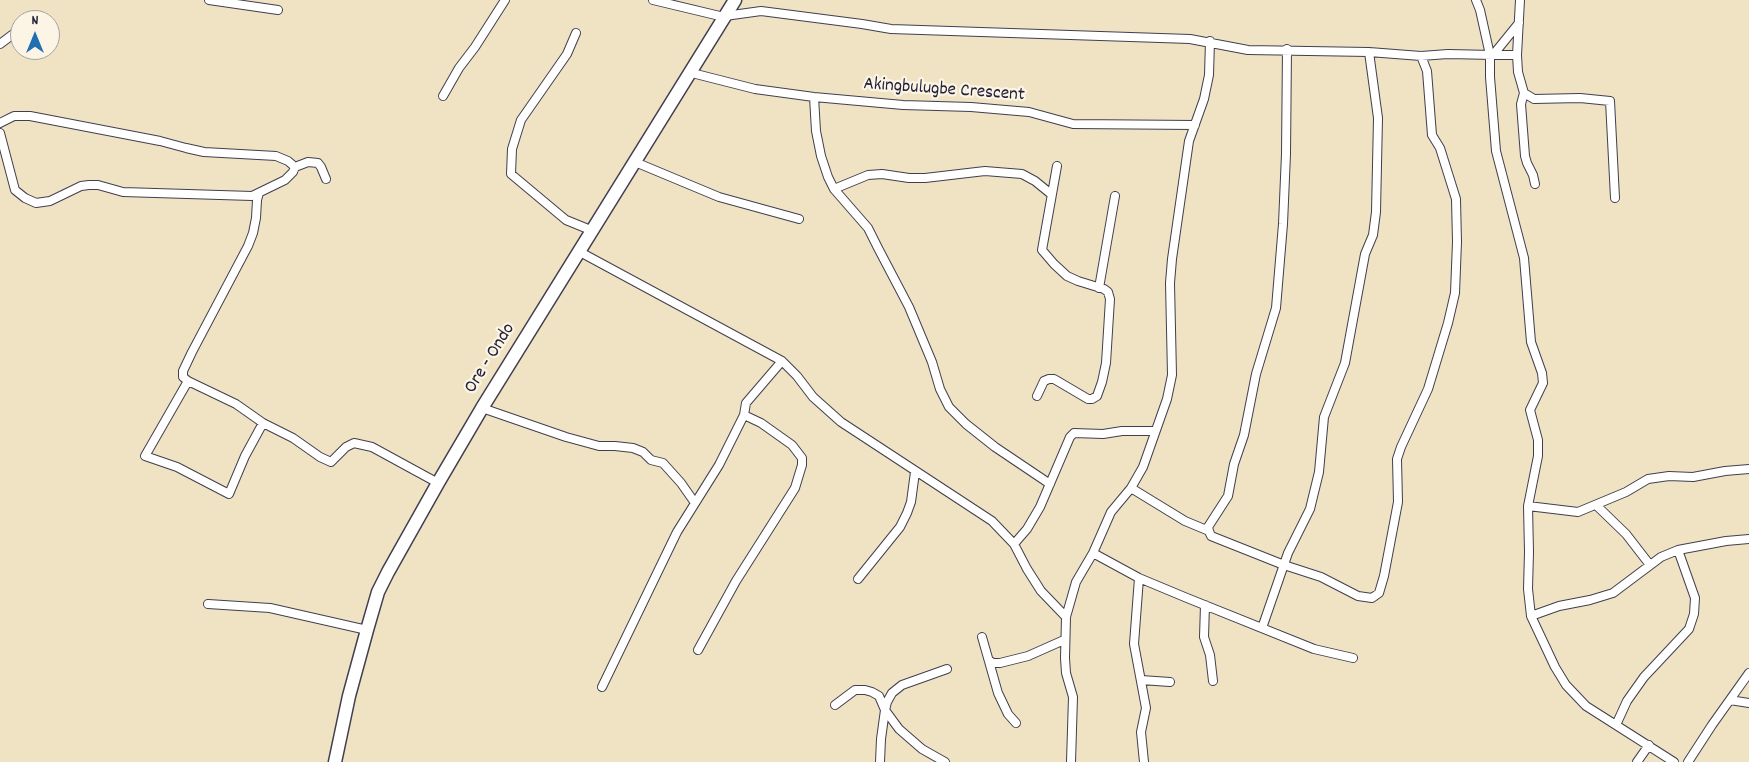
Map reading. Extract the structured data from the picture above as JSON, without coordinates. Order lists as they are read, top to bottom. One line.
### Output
{"streets":{"main road":["Ore - Ondo"],"street":["Akingbulugbe Crescent"]},"crossings":[["Akingbulugbe Crescent","Ore - Ondo"]],"north":"top"}
